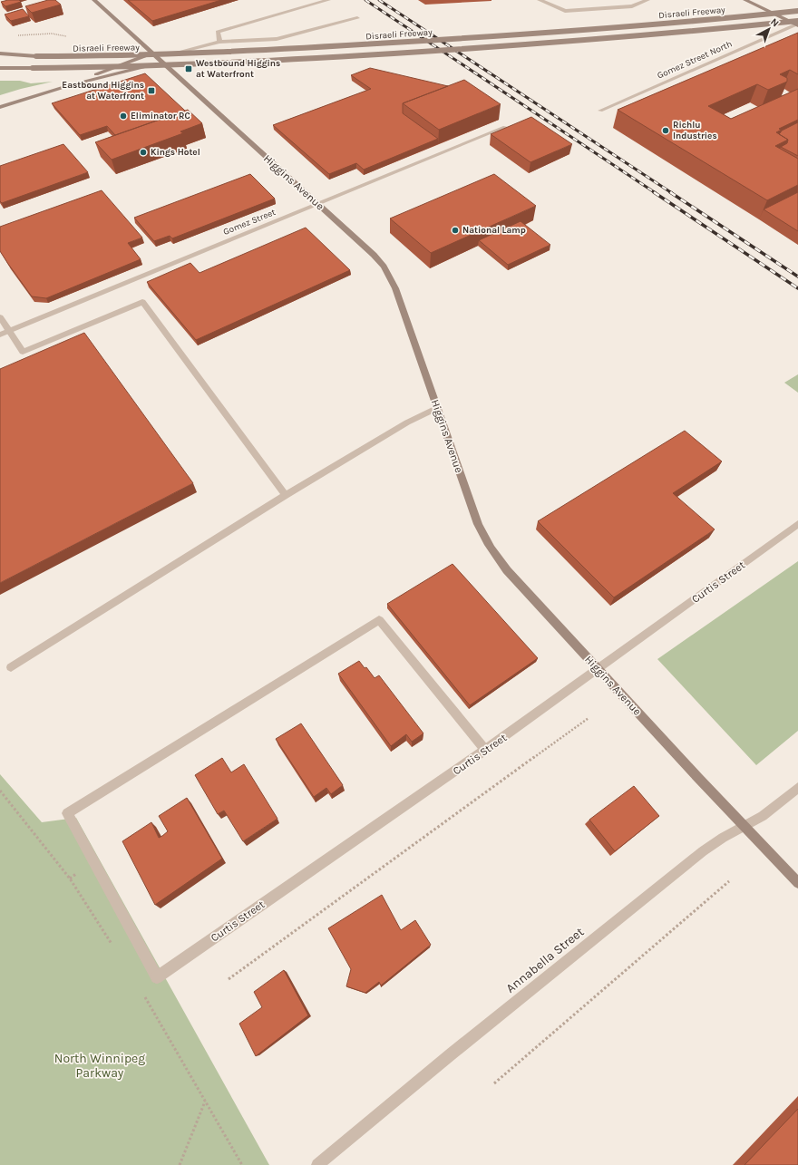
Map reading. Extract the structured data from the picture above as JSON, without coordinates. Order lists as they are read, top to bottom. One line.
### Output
{"streets":{"main road":["Disraeli Freeway","Higgins Avenue"],"street":["Gomez Street North","Gomez Street","Curtis Street","Annabella Street"]},"crossings":[["Disraeli Freeway","Gomez Street North"],["Higgins Avenue","Gomez Street"],["Higgins Avenue","Curtis Street"],["Higgins Avenue","Annabella Street"]],"parks":["North Winnipeg Parkway"],"places":{"transit":["Westbound Higgins at Waterfront","Eastbound Higgins at Waterfront"],"other":["Eliminator RC","Richlu Industries","Kings Hotel","National Lamp"]},"north":"top right"}
